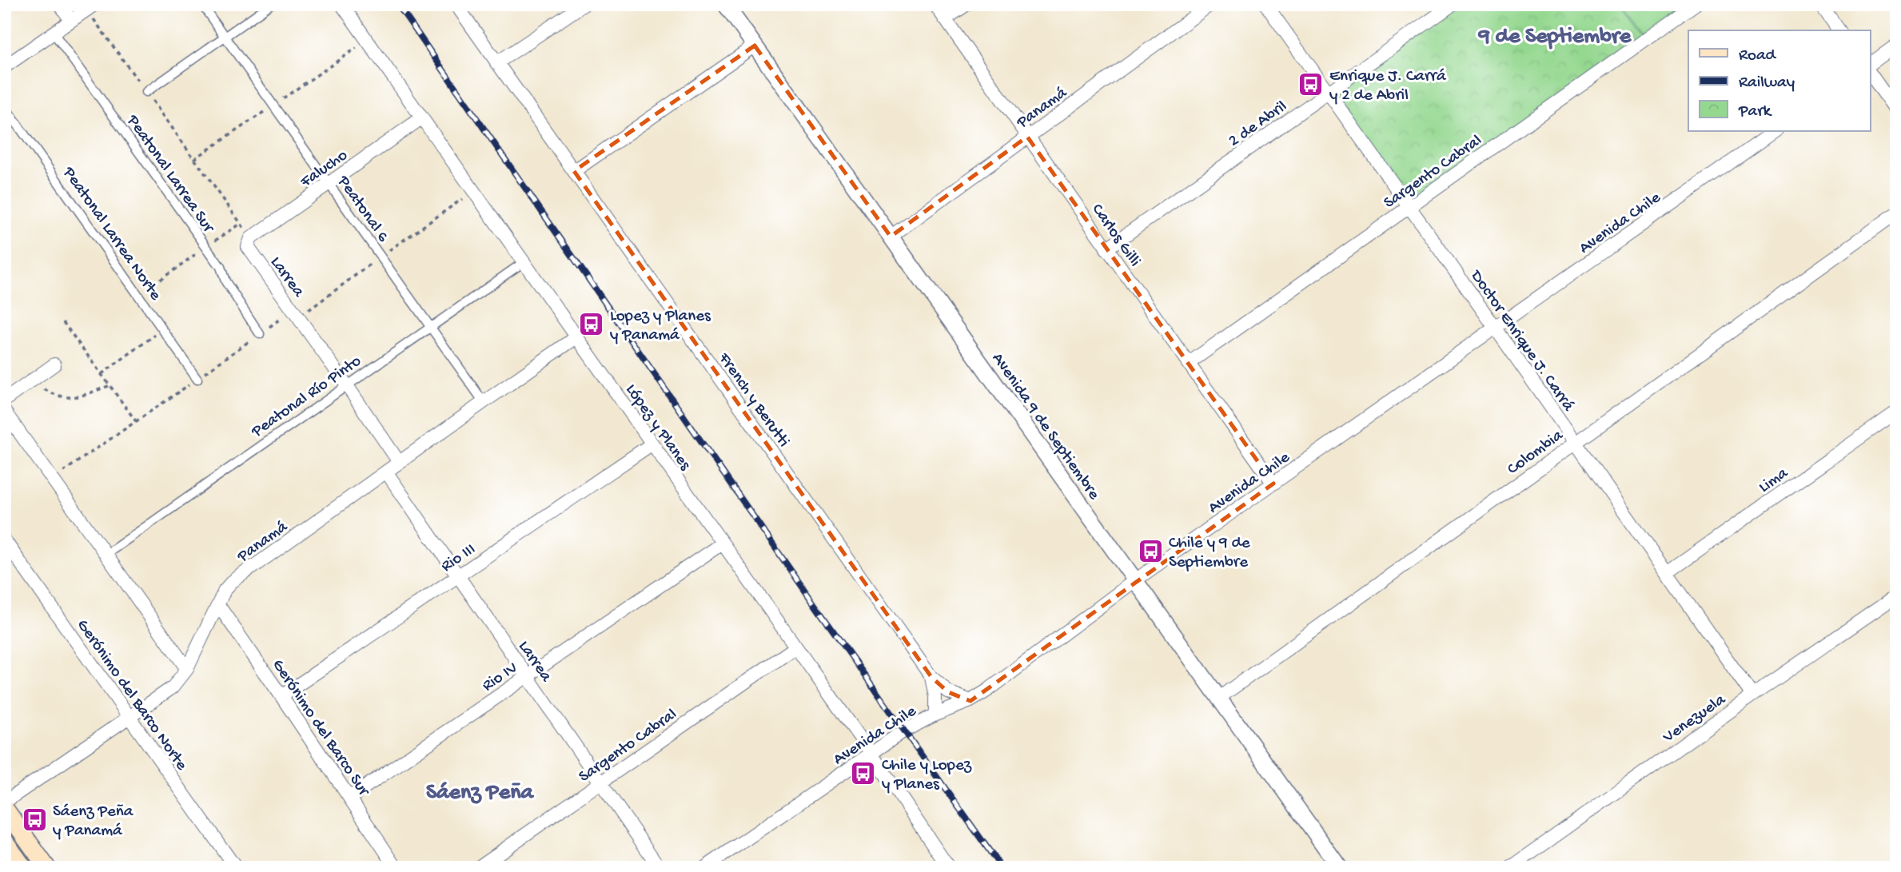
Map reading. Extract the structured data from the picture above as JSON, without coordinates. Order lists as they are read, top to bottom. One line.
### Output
{"streets":{"street":["Panamá","2 de Abril","Falucho","Sargento Cabral","Peatonal Larrea Sur","Peatonal 6","Avenida Chile","Peatonal Larrea Norte","Carlos Gilli","Larrea","Doctor Enrique J. Carrá","Peatonal Río Pinto","French y Berutti","Avenida 9 de Septiembre","López y Planes","Colombia","Lima","Rio III","Rio IV","Gerónimo del Barco Norte","Venezuela","Gerónimo del Barco Sur"]},"crossings":[["Panamá","Peatonal 6"],["Panamá","Carlos Gilli"],["Panamá","Larrea"],["Panamá","Avenida 9 de Septiembre"],["Panamá","López y Planes"],["Panamá","Gerónimo del Barco Norte"],["Panamá","Gerónimo del Barco Sur"],["2 de Abril","Carlos Gilli"],["2 de Abril","Doctor Enrique J. Carrá"],["Falucho","Peatonal 6"],["Falucho","Larrea"],["Falucho","López y Planes"],["Sargento Cabral","Carlos Gilli"],["Sargento Cabral","Larrea"],["Sargento Cabral","Doctor Enrique J. Carrá"],["Sargento Cabral","López y Planes"],["Peatonal 6","Peatonal Río Pinto"],["Avenida Chile","Carlos Gilli"],["Avenida Chile","Doctor Enrique J. Carrá"],["Avenida Chile","French y Berutti"],["Avenida Chile","Avenida 9 de Septiembre"],["Avenida Chile","López y Planes"],["Larrea","Peatonal Río Pinto"],["Larrea","Rio III"],["Larrea","Rio IV"],["Doctor Enrique J. Carrá","Colombia"],["Doctor Enrique J. Carrá","Lima"],["Doctor Enrique J. Carrá","Venezuela"],["Peatonal Río Pinto","López y Planes"],["Avenida 9 de Septiembre","Colombia"],["López y Planes","Rio III"],["López y Planes","Rio IV"],["Rio III","Gerónimo del Barco Sur"],["Rio IV","Gerónimo del Barco Sur"]],"districts":["9 de Septiembre","Sáenz Peña"],"places":{"bus stop":["Enrique J. Carrá y 2 de Abril","Lopez y Planes y Panamá","Chile y 9 de Septiembre","Chile y Lopez y Planes","Sáenz Peña y Panamá"]},"legend":["Road","Railway","Park"]}
